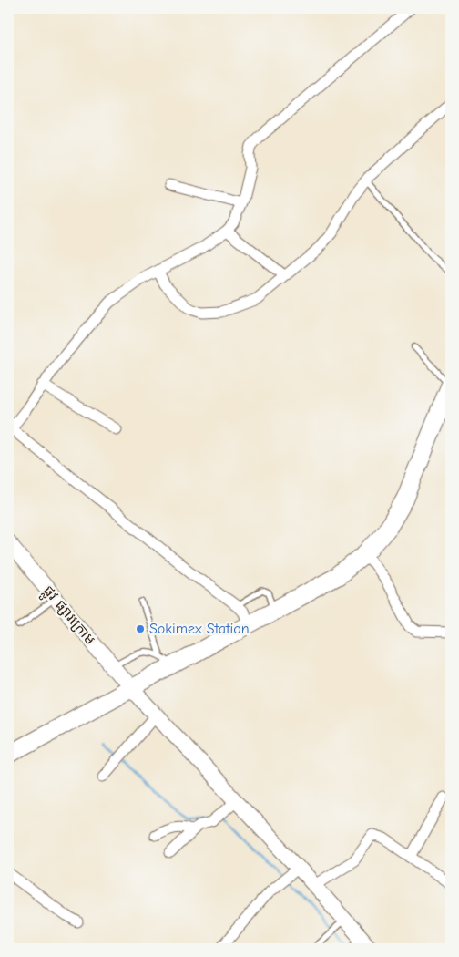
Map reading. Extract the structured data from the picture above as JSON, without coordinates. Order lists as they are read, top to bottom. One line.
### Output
{"streets":{"main road":["ផ្លូវ ផ្សារក្រោម"]},"places":["Sokimex Station"]}
